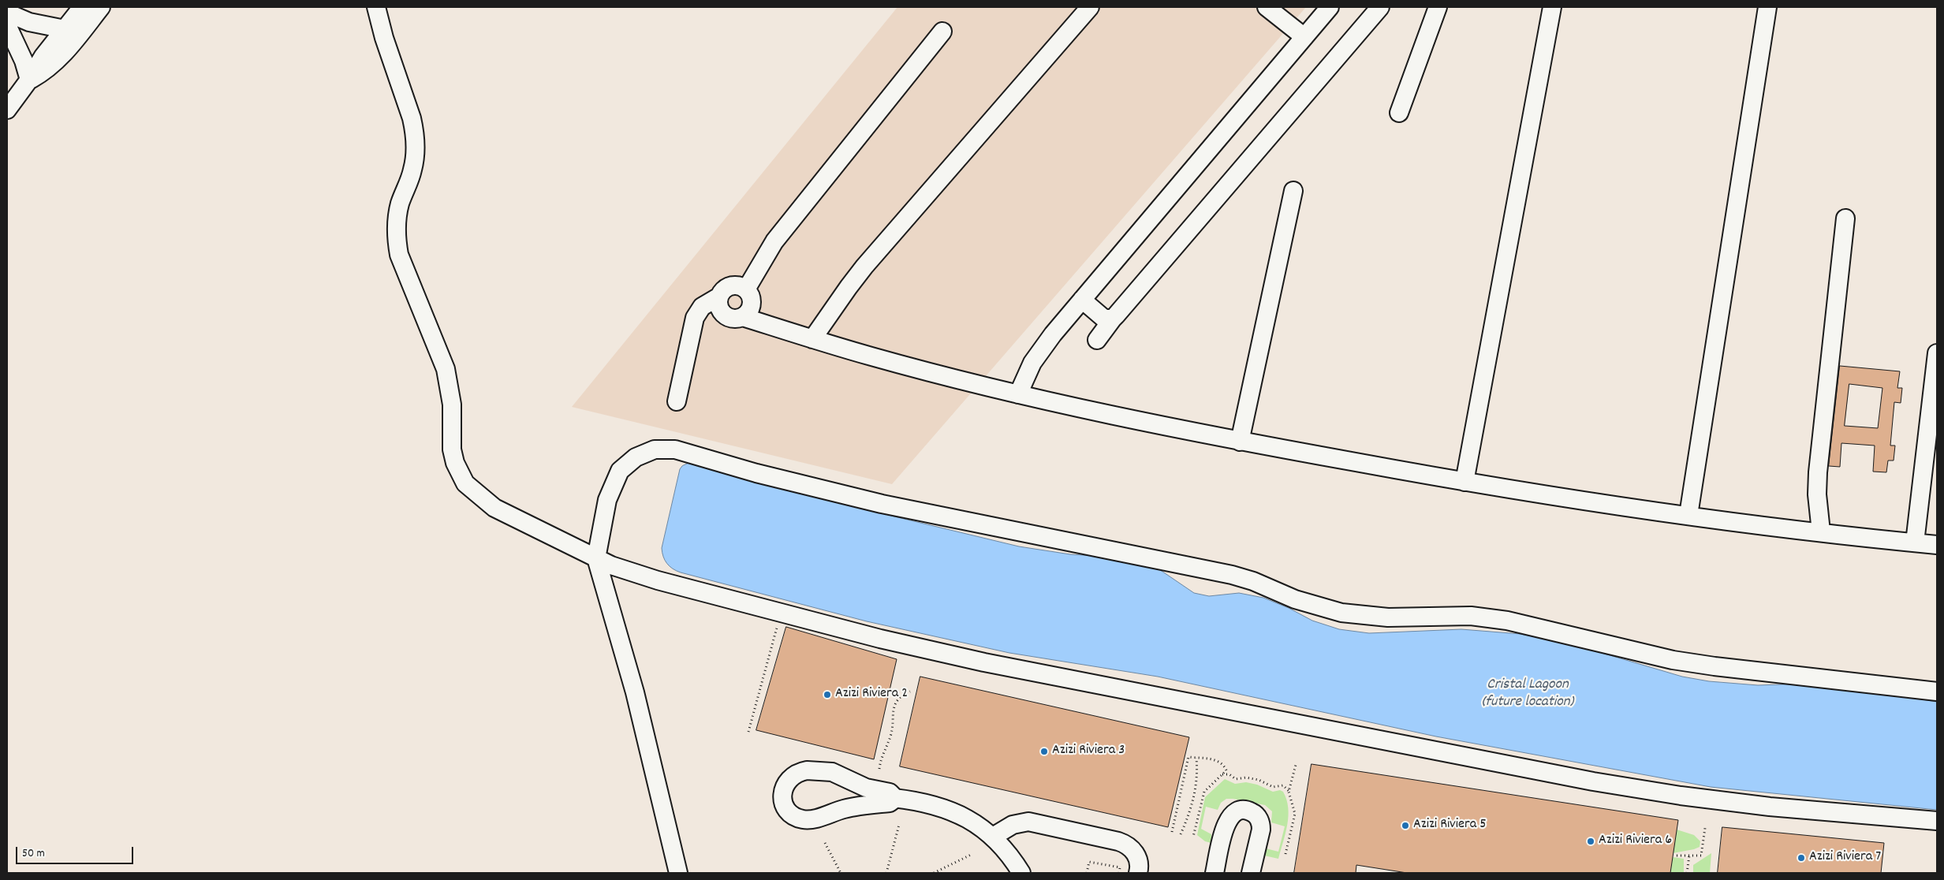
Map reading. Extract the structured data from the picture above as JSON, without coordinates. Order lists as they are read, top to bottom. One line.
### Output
{"water":["Cristal Lagoon (future location)"],"places":["Azizi Riviera 2","Azizi Riviera 3","Azizi Riviera 5","Azizi Riviera 6","Azizi Riviera 7"],"scale_bar":"50 m"}
